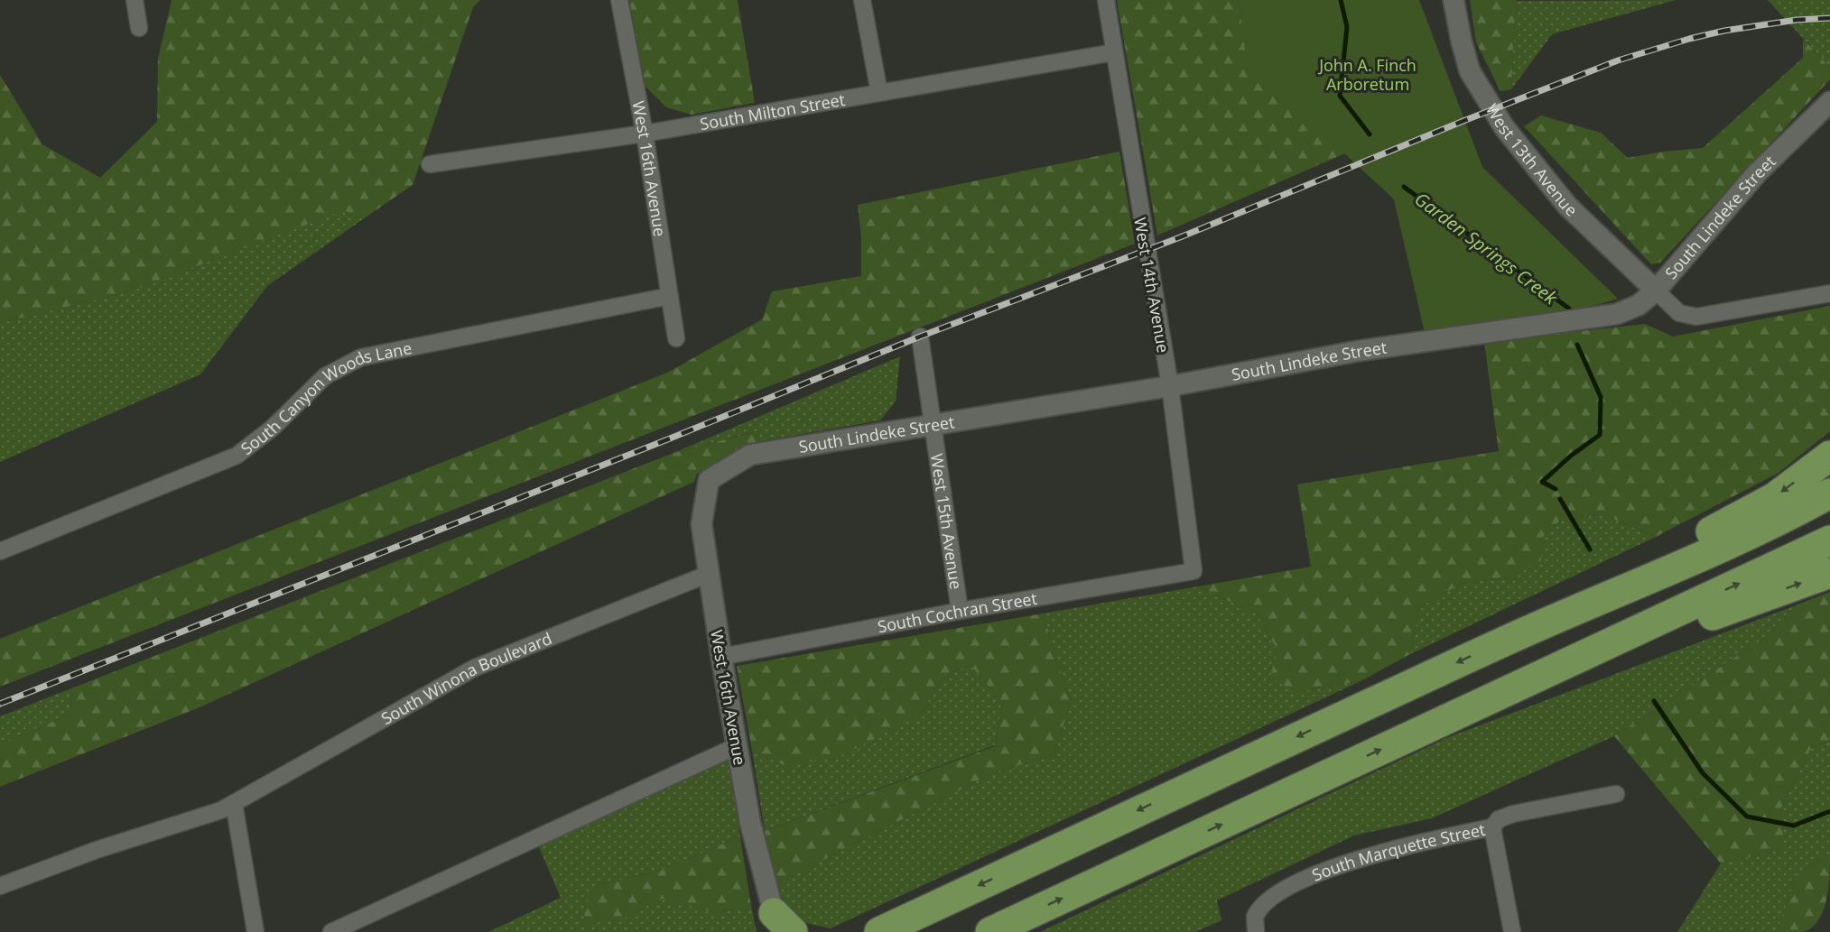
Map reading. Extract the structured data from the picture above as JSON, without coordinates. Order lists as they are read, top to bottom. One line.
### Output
{"streets":{"street":["South Milton Street","West 13th Avenue","West 16th Avenue","South Lindeke Street","West 14th Avenue","South Canyon Woods Lane","West 15th Avenue","South Cochran Street","South Winona Boulevard","South Marquette Street"]},"crossings":[["South Milton Street","West 16th Avenue"],["South Milton Street","West 14th Avenue"],["West 13th Avenue","South Lindeke Street"],["West 16th Avenue","South Lindeke Street"],["West 16th Avenue","South Canyon Woods Lane"],["West 16th Avenue","South Cochran Street"],["West 16th Avenue","South Winona Boulevard"],["South Lindeke Street","West 14th Avenue"],["South Lindeke Street","West 15th Avenue"],["West 14th Avenue","South Cochran Street"],["West 15th Avenue","South Cochran Street"]],"water":["Garden Springs Creek"],"parks":["John A. Finch Arboretum"]}
